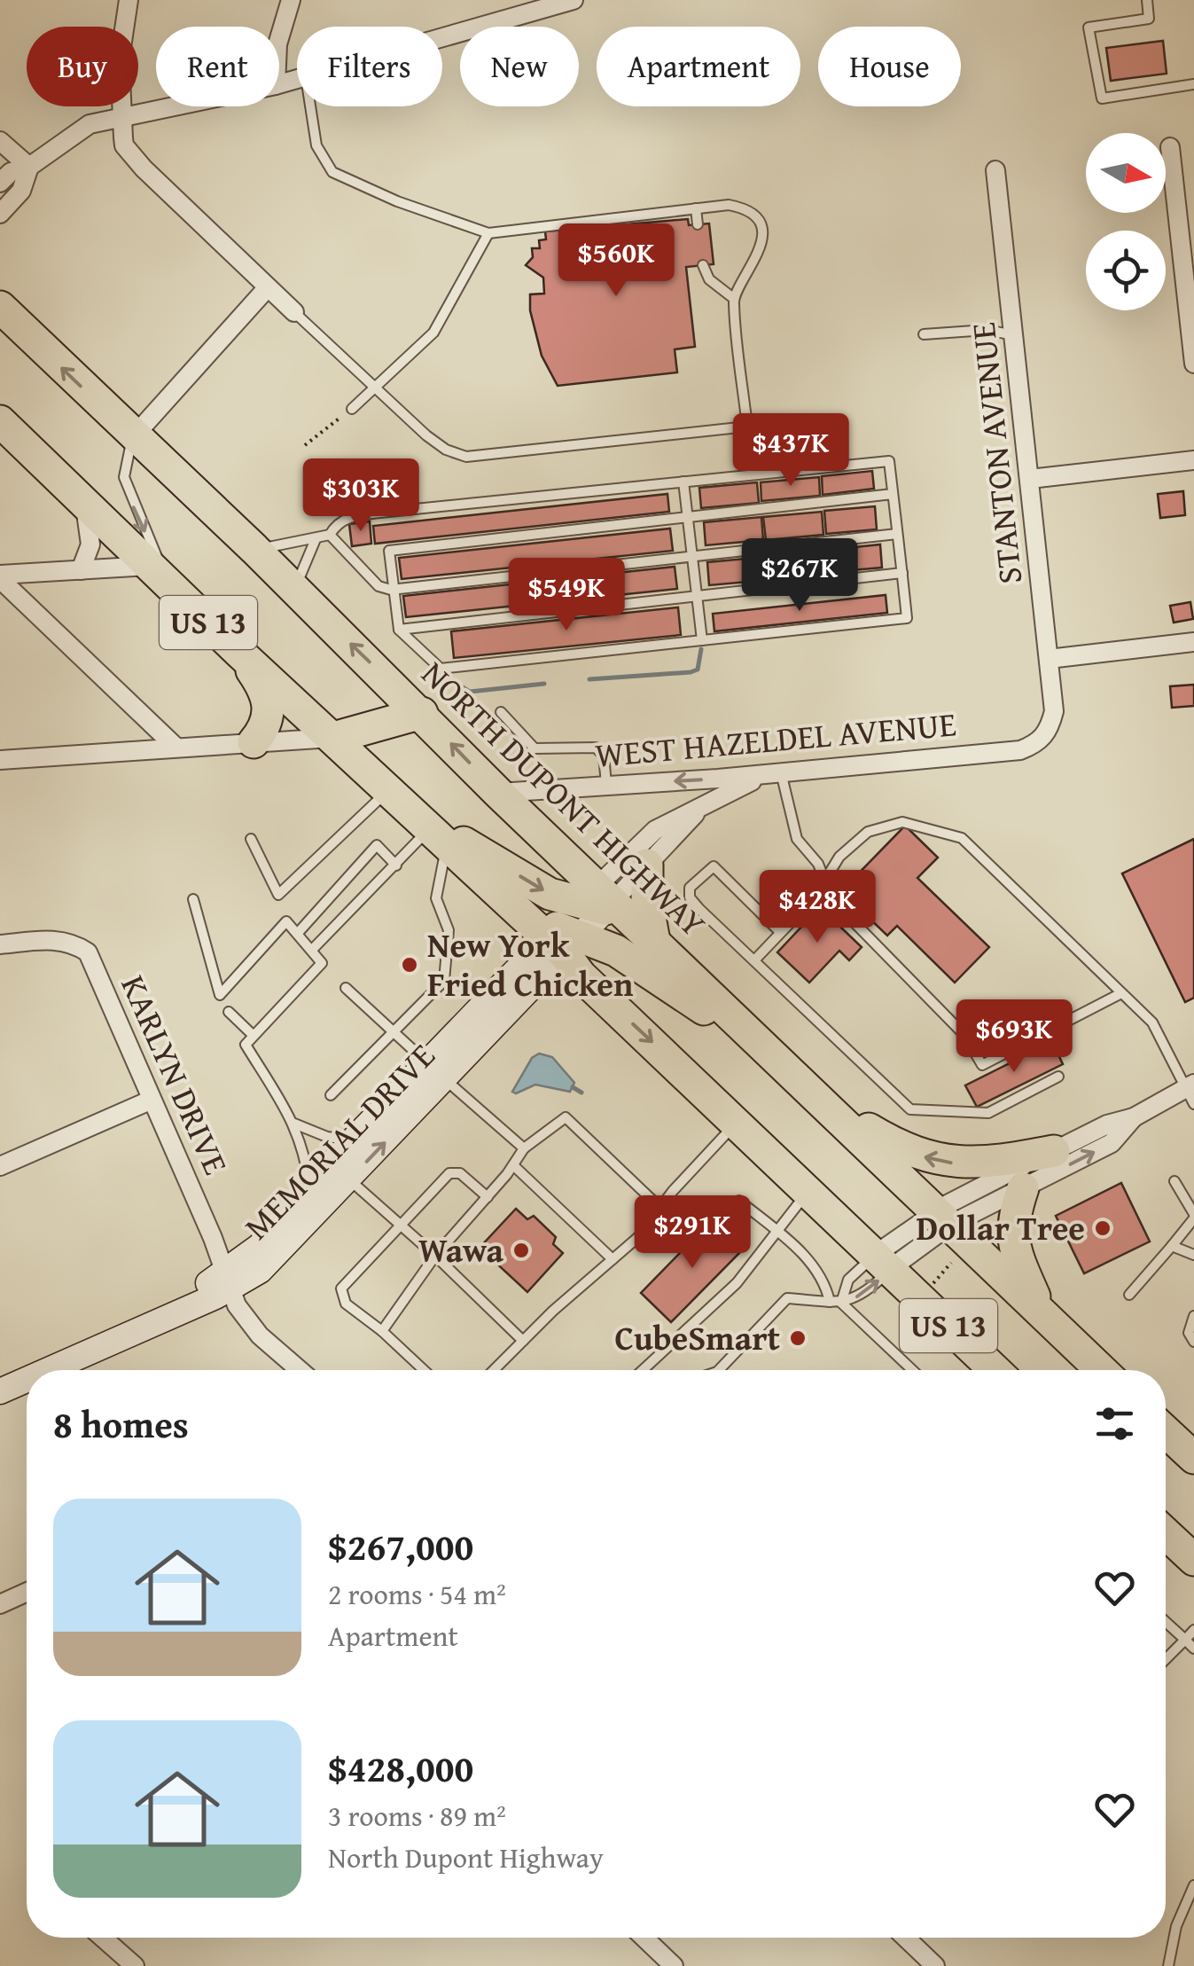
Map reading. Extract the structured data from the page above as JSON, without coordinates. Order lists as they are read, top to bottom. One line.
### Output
{"streets":{"highway":["US 13","NORTH DUPONT HIGHWAY"],"street":["STANTON AVENUE","WEST HAZELDEL AVENUE","KARLYN DRIVE","MEMORIAL DRIVE"]},"crossings":[["STANTON AVENUE","WEST HAZELDEL AVENUE"],["US 13","MEMORIAL DRIVE"],["WEST HAZELDEL AVENUE","NORTH DUPONT HIGHWAY"],["WEST HAZELDEL AVENUE","MEMORIAL DRIVE"],["NORTH DUPONT HIGHWAY","MEMORIAL DRIVE"],["KARLYN DRIVE","MEMORIAL DRIVE"]],"places":["New York Fried Chicken","Dollar Tree","Wawa","CubeSmart"],"north":"right","page":{"chip":["Buy","Rent","Filters","New","Apartment","House"],"price":["$560K","$437K","$303K","$267K","$549K","$428K","$693K","$291K"],"heading":"8 homes","list":[{"name":"$267,000","note":"2 rooms · 54 m² · Apartment"},{"name":"$428,000","note":"3 rooms · 89 m² · North Dupont Highway"}]}}
